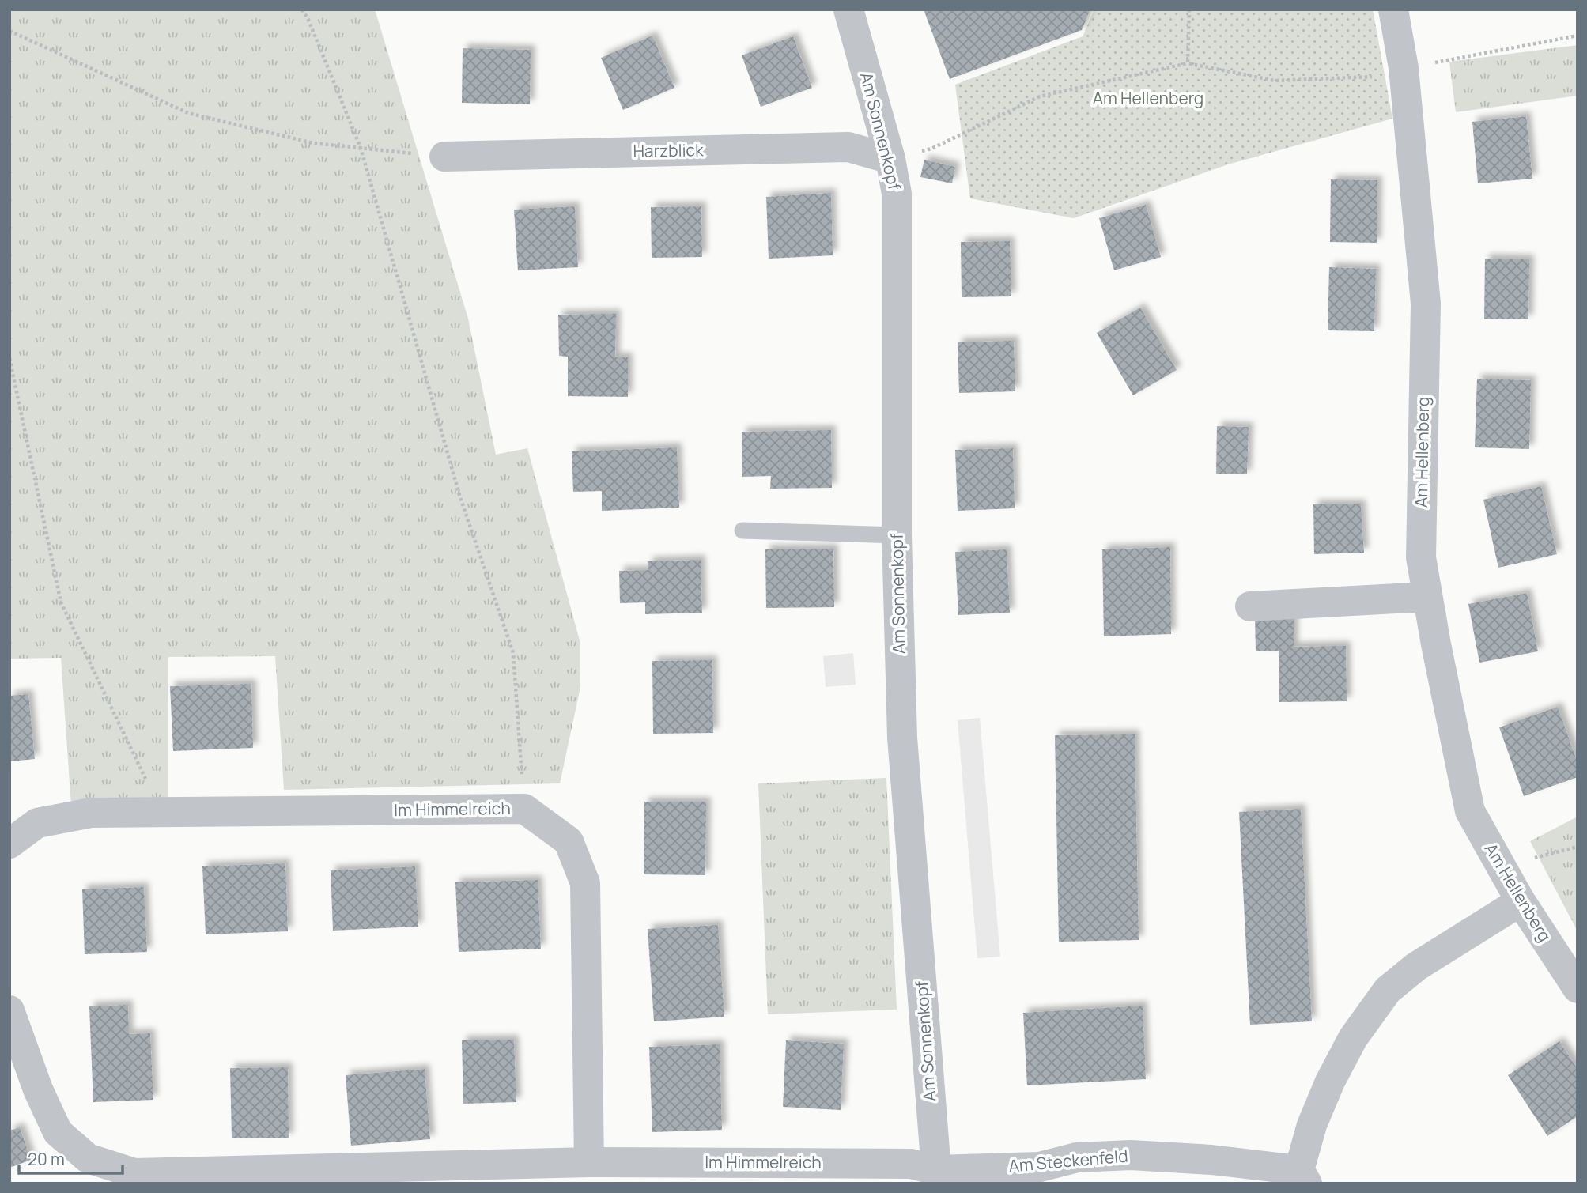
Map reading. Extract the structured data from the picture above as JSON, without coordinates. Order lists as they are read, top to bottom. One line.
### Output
{"streets":{"street":["Am Sonnenkopf","Harzblick","Am Hellenberg","Im Himmelreich","Am Steckenfeld"]},"crossings":[["Am Sonnenkopf","Harzblick"],["Am Sonnenkopf","Im Himmelreich"],["Am Sonnenkopf","Am Steckenfeld"],["Am Hellenberg","Am Steckenfeld"],["Im Himmelreich","Am Steckenfeld"]],"parks":["Am Hellenberg"],"scale_bar":"20 m"}
